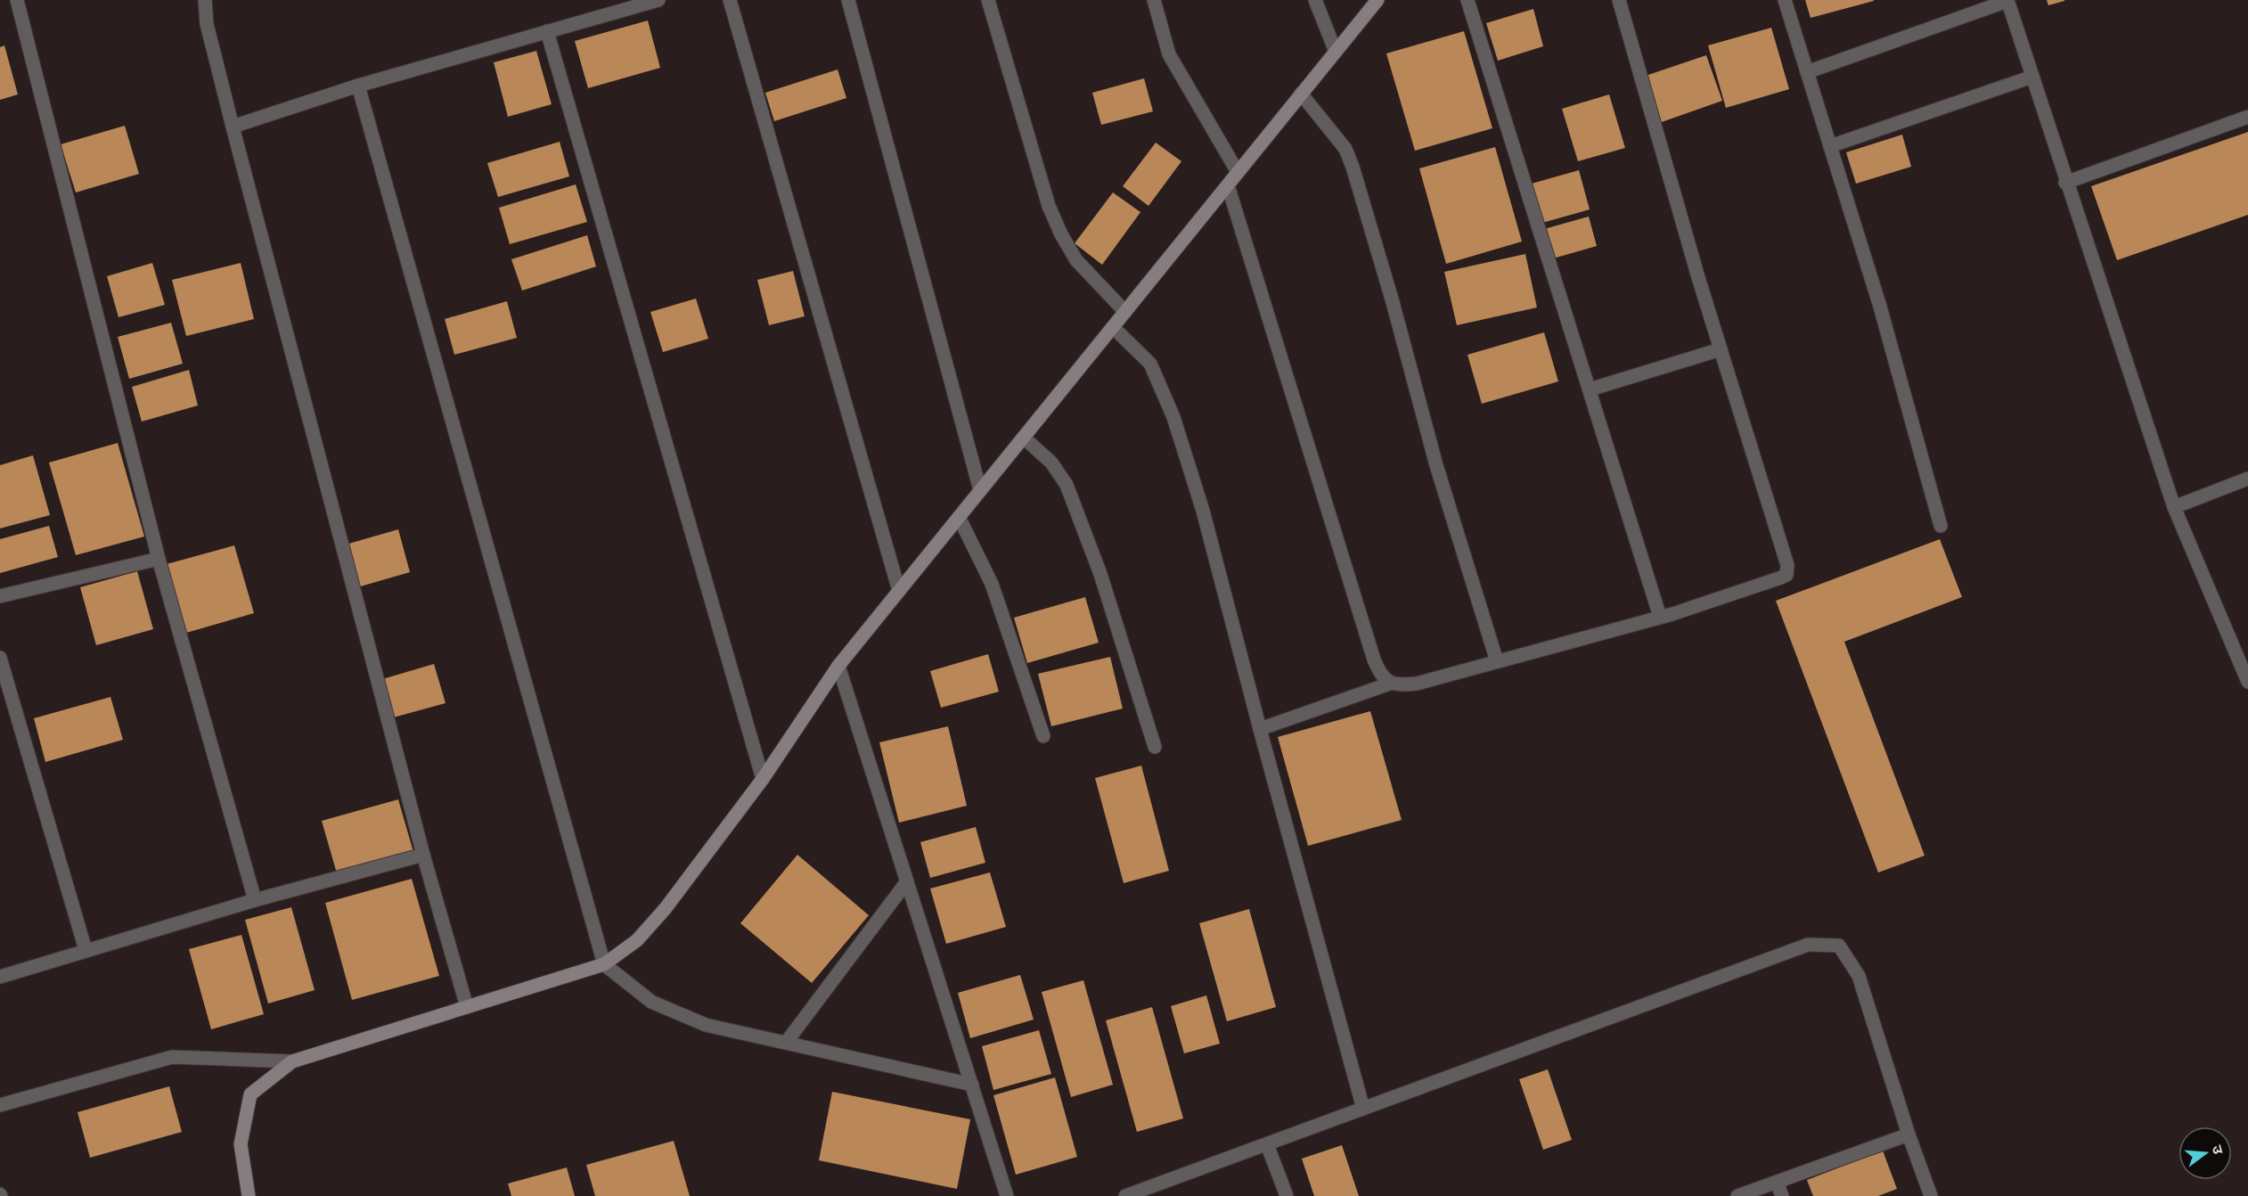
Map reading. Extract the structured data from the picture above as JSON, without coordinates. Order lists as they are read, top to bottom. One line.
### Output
{"north":"right"}
